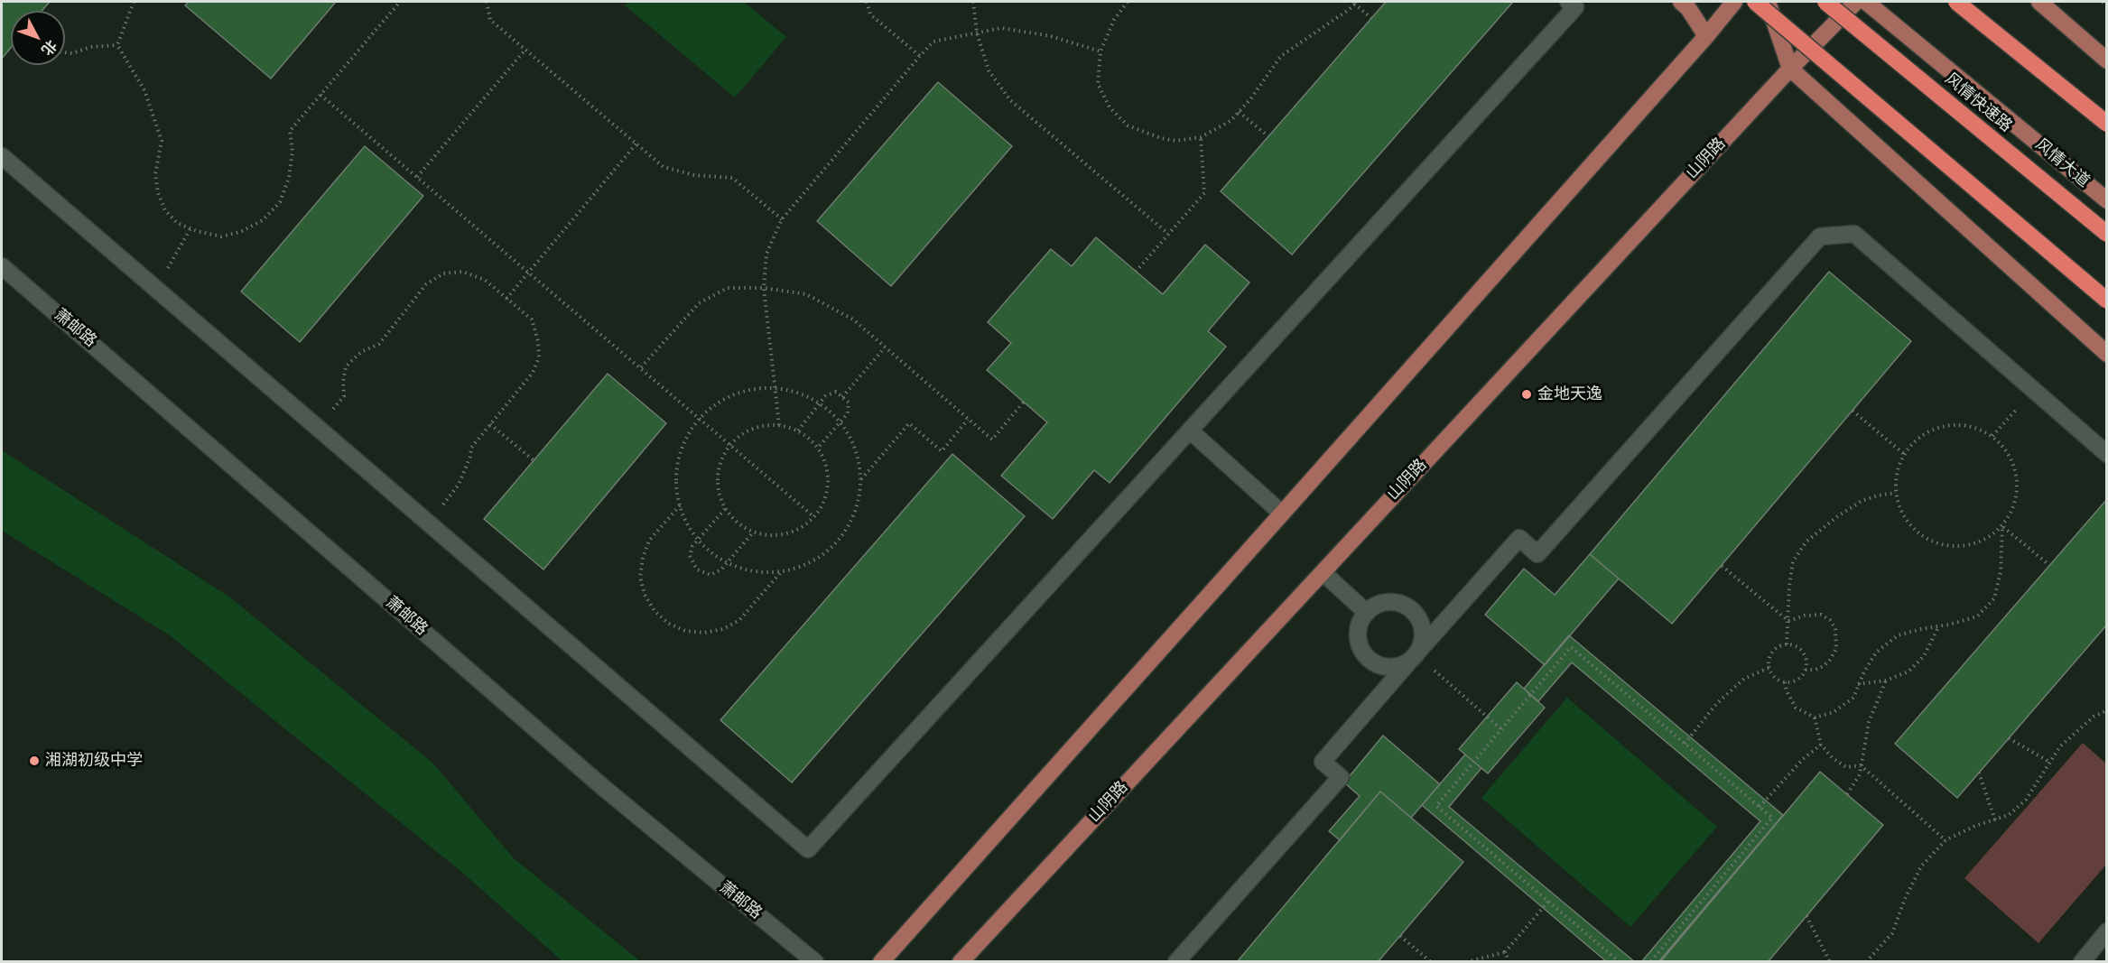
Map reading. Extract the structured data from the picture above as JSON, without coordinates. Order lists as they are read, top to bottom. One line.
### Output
{"streets":{"highway":["风情快速路"],"main road":["山阴路","风情大道"],"street":["萧邮路"]},"places":["金地天逸","湘湖初级中学"],"north":"bottom right"}
